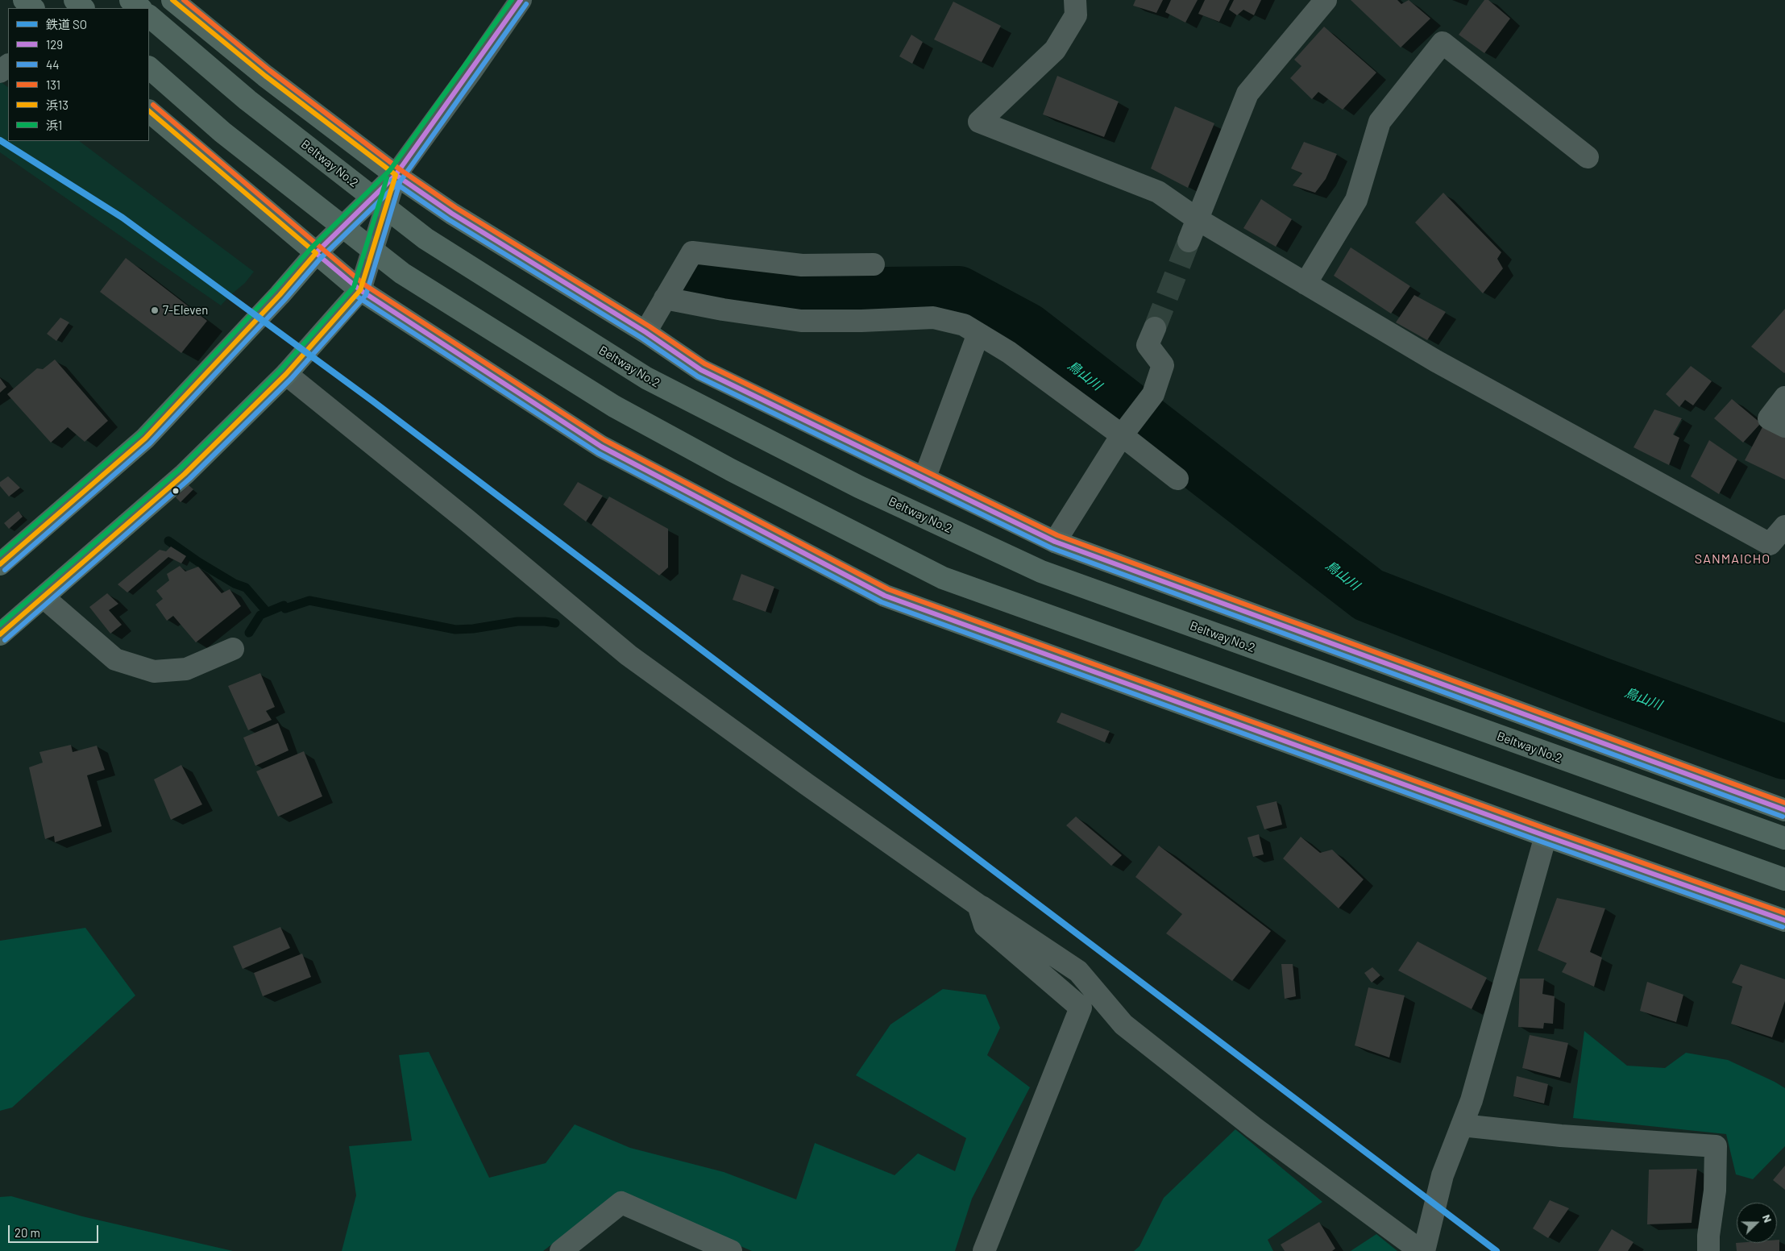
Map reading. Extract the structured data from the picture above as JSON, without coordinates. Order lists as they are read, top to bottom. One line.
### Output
{"streets":{"main road":["Beltway No.2"]},"districts":["SANMAICHO"],"water":["鳥山川"],"places":["7-Eleven"],"lines":["transit line 129","transit line 131","transit line 浜13","transit line 浜1","transit line 44","rail line SO"],"legend":["鉄道 SO","129","44","131","浜13","浜1"],"scale_bar":"20 m","north":"right"}
